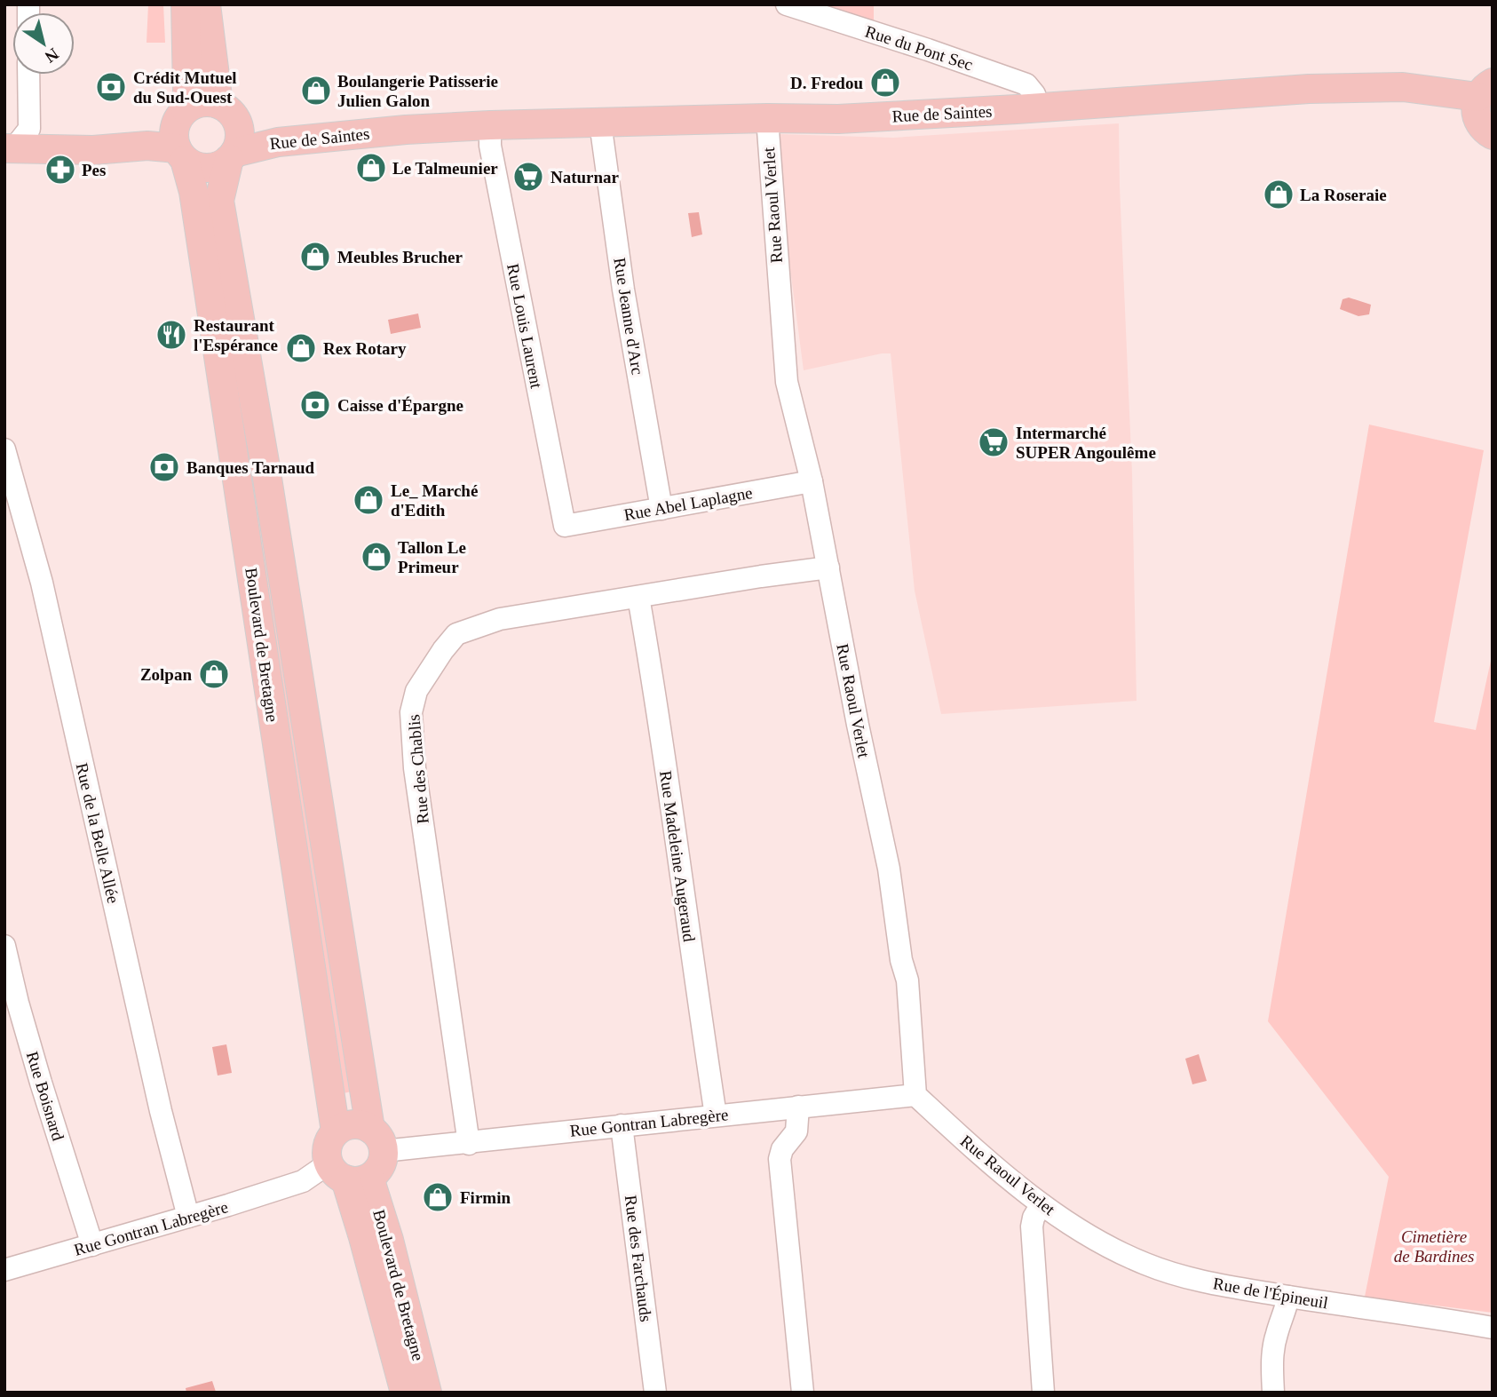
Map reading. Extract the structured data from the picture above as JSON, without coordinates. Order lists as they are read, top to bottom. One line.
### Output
{"streets":{"main road":["Rue de Saintes","Boulevard de Bretagne"],"street":["Rue du Pont Sec","Rue Raoul Verlet","Rue Jeanne d'Arc","Rue Louis Laurent","Rue Abel Laplagne","Rue des Chablis","Rue de la Belle Allée","Rue Madeleine Augeraud","Rue Boisnard","Rue Gontran Labregère","Rue des Farchauds","Rue de l'Épineuil"]},"crossings":[["Rue du Pont Sec","Rue de Saintes"],["Rue de Saintes","Rue Raoul Verlet"],["Rue de Saintes","Rue Jeanne d'Arc"],["Rue de Saintes","Rue Louis Laurent"],["Rue de Saintes","Boulevard de Bretagne"],["Rue Raoul Verlet","Rue Abel Laplagne"],["Rue Raoul Verlet","Rue des Chablis"],["Rue Raoul Verlet","Rue Gontran Labregère"],["Rue Raoul Verlet","Rue de l'Épineuil"],["Rue Jeanne d'Arc","Rue Abel Laplagne"],["Rue Louis Laurent","Rue Abel Laplagne"],["Boulevard de Bretagne","Rue Gontran Labregère"],["Rue des Chablis","Rue Madeleine Augeraud"],["Rue des Chablis","Rue Gontran Labregère"],["Rue de la Belle Allée","Rue Gontran Labregère"],["Rue Madeleine Augeraud","Rue Gontran Labregère"],["Rue Boisnard","Rue Gontran Labregère"],["Rue Gontran Labregère","Rue des Farchauds"]],"parks":["Cimetière de Bardines"],"places":{"shop":["D. Fredou","Boulangerie Patisserie Julien Galon","Le Talmeunier","La Roseraie","Meubles Brucher","Rex Rotary","Le_ Marché d'Edith","Tallon Le Primeur","Zolpan","Firmin"],"bank":["Crédit Mutuel du Sud-Ouest","Caisse d'Épargne","Banques Tarnaud"],"pharmacy":["Pes"],"supermarket":["Naturnar","Intermarché SUPER Angoulême"],"restaurant":["Restaurant l'Espérance"]},"north":"bottom right"}
